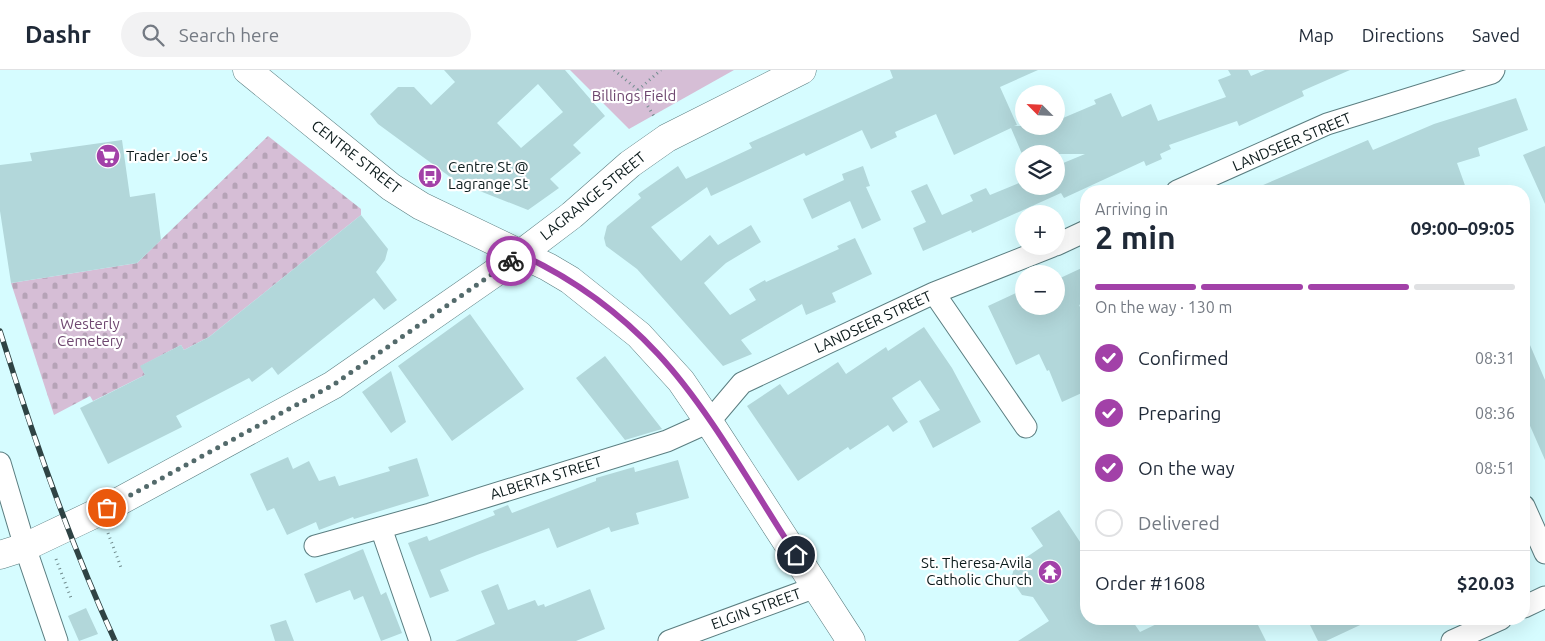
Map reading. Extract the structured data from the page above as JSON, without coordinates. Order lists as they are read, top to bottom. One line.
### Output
{"streets":{"main road":["CENTRE STREET","LAGRANGE STREET"],"street":["LANDSEER STREET","ALBERTA STREET","ELGIN STREET"]},"crossings":[["LANDSEER STREET","CENTRE STREET"],["LANDSEER STREET","ALBERTA STREET"],["CENTRE STREET","LAGRANGE STREET"],["CENTRE STREET","ALBERTA STREET"],["CENTRE STREET","ELGIN STREET"]],"parks":["Billings Field","Westerly Cemetery"],"places":{"supermarket":["Trader Joe's"],"bus stop":["Centre St @ Lagrange St"],"temple":["St. Theresa-Avila Catholic Church"]},"north":"top left","page":{"header":"Dashr","search":"Search here","nav":["Map","Directions","Saved"],"map_buttons":["+","−"],"heading":["2 min","Arriving in","09:00–09:05"],"panel":["Order #1608","$20.03"],"bar":"On the way · 130 m","list":[["Confirmed","08:31"],["Preparing","08:36"],["On the way","08:51"],"Delivered"]}}
